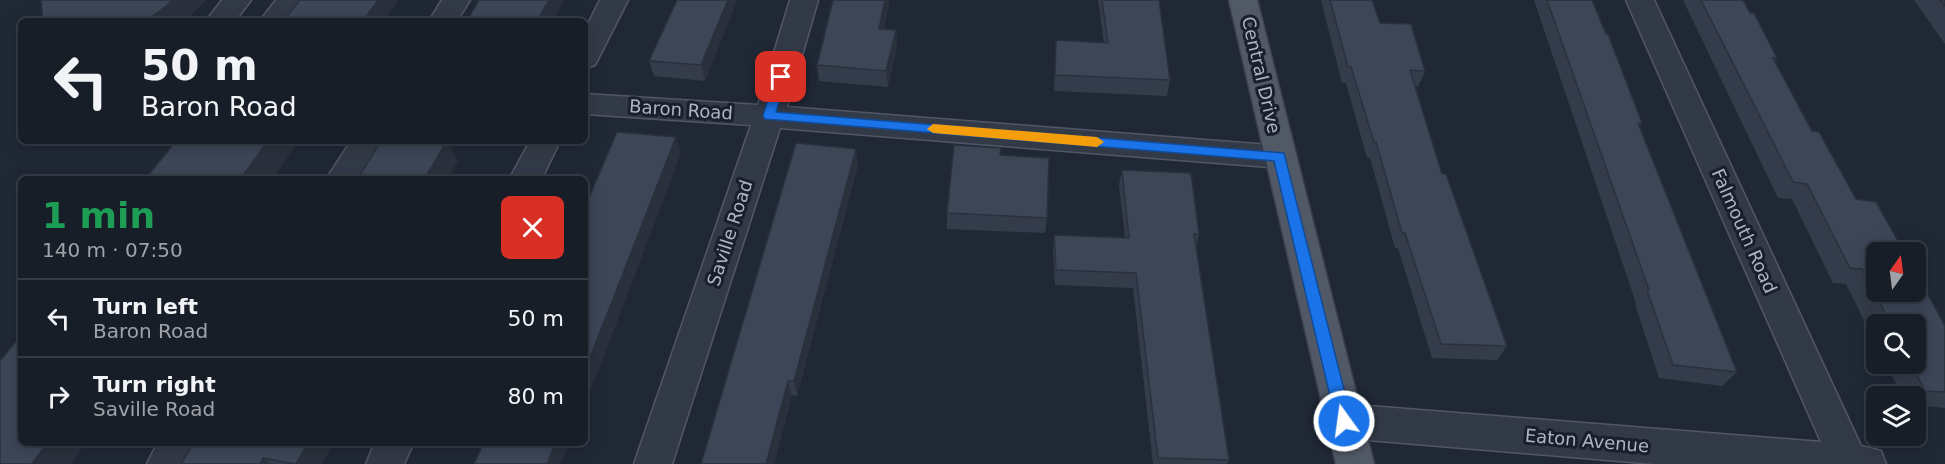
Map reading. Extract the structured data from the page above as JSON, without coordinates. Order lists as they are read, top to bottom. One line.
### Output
{"streets":{"main road":["Central Drive"],"street":["Baron Road","Falmouth Road","Saville Road","Eaton Avenue"]},"crossings":[["Central Drive","Baron Road"],["Central Drive","Eaton Avenue"],["Baron Road","Saville Road"],["Falmouth Road","Eaton Avenue"]],"north":"top","page":{"turn":["50 m","Baron Road"],"heading":["1 min","140 m · 07:50"],"list":[{"name":"Turn left","note":"Baron Road","value":"50 m"},{"name":"Turn right","note":"Saville Road","value":"80 m"}]}}
